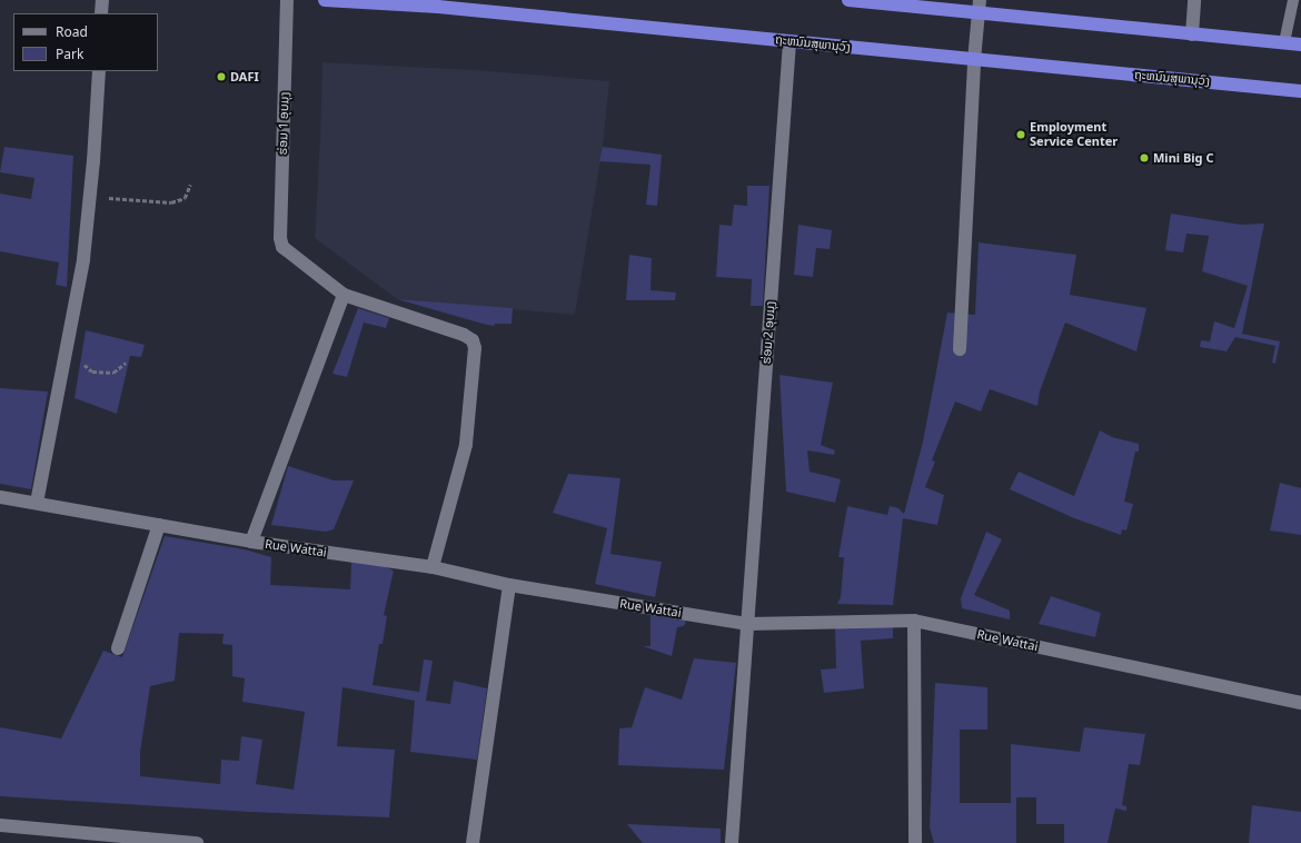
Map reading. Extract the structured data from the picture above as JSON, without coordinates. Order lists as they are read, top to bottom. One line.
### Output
{"streets":{"highway":["ຖະຫນົນສຸພານຸວົງ"],"street":["ຮ່ອມ 1 ອຸບມຸງ","ຮ່ອມ 2 ອຸບມຸງ","Rue Wattai"]},"crossings":[["ຖະຫນົນສຸພານຸວົງ","ຮ່ອມ 2 ອຸບມຸງ"],["ຮ່ອມ 2 ອຸບມຸງ","Rue Wattai"]],"places":["DAFI","Employment Service Center","Mini Big C"],"legend":["Road","Park"]}
